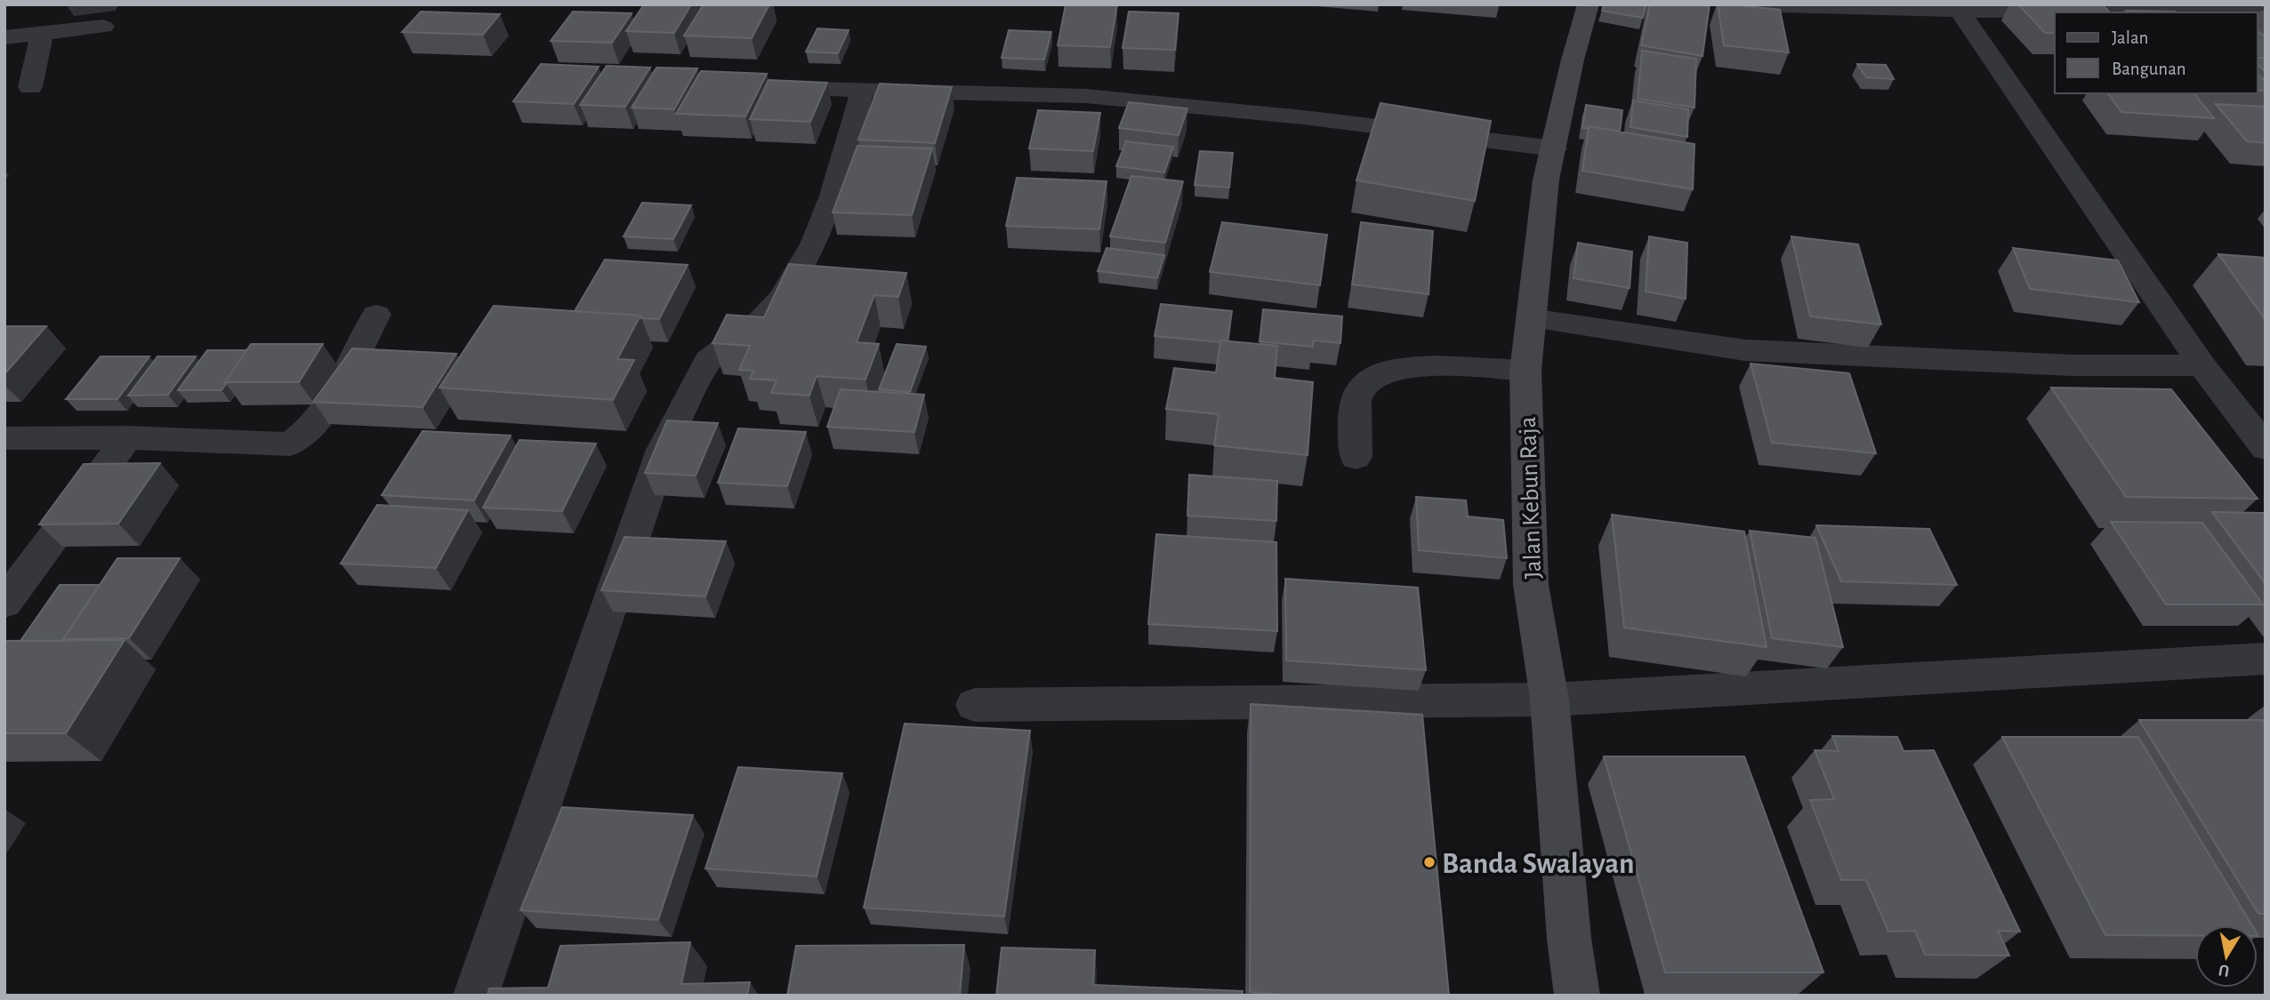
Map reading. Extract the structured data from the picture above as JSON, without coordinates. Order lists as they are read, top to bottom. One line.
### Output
{"streets":{"street":["Jalan Kebun Raja"]},"places":["Banda Swalayan"],"legend":["Jalan","Bangunan"],"north":"bottom"}
